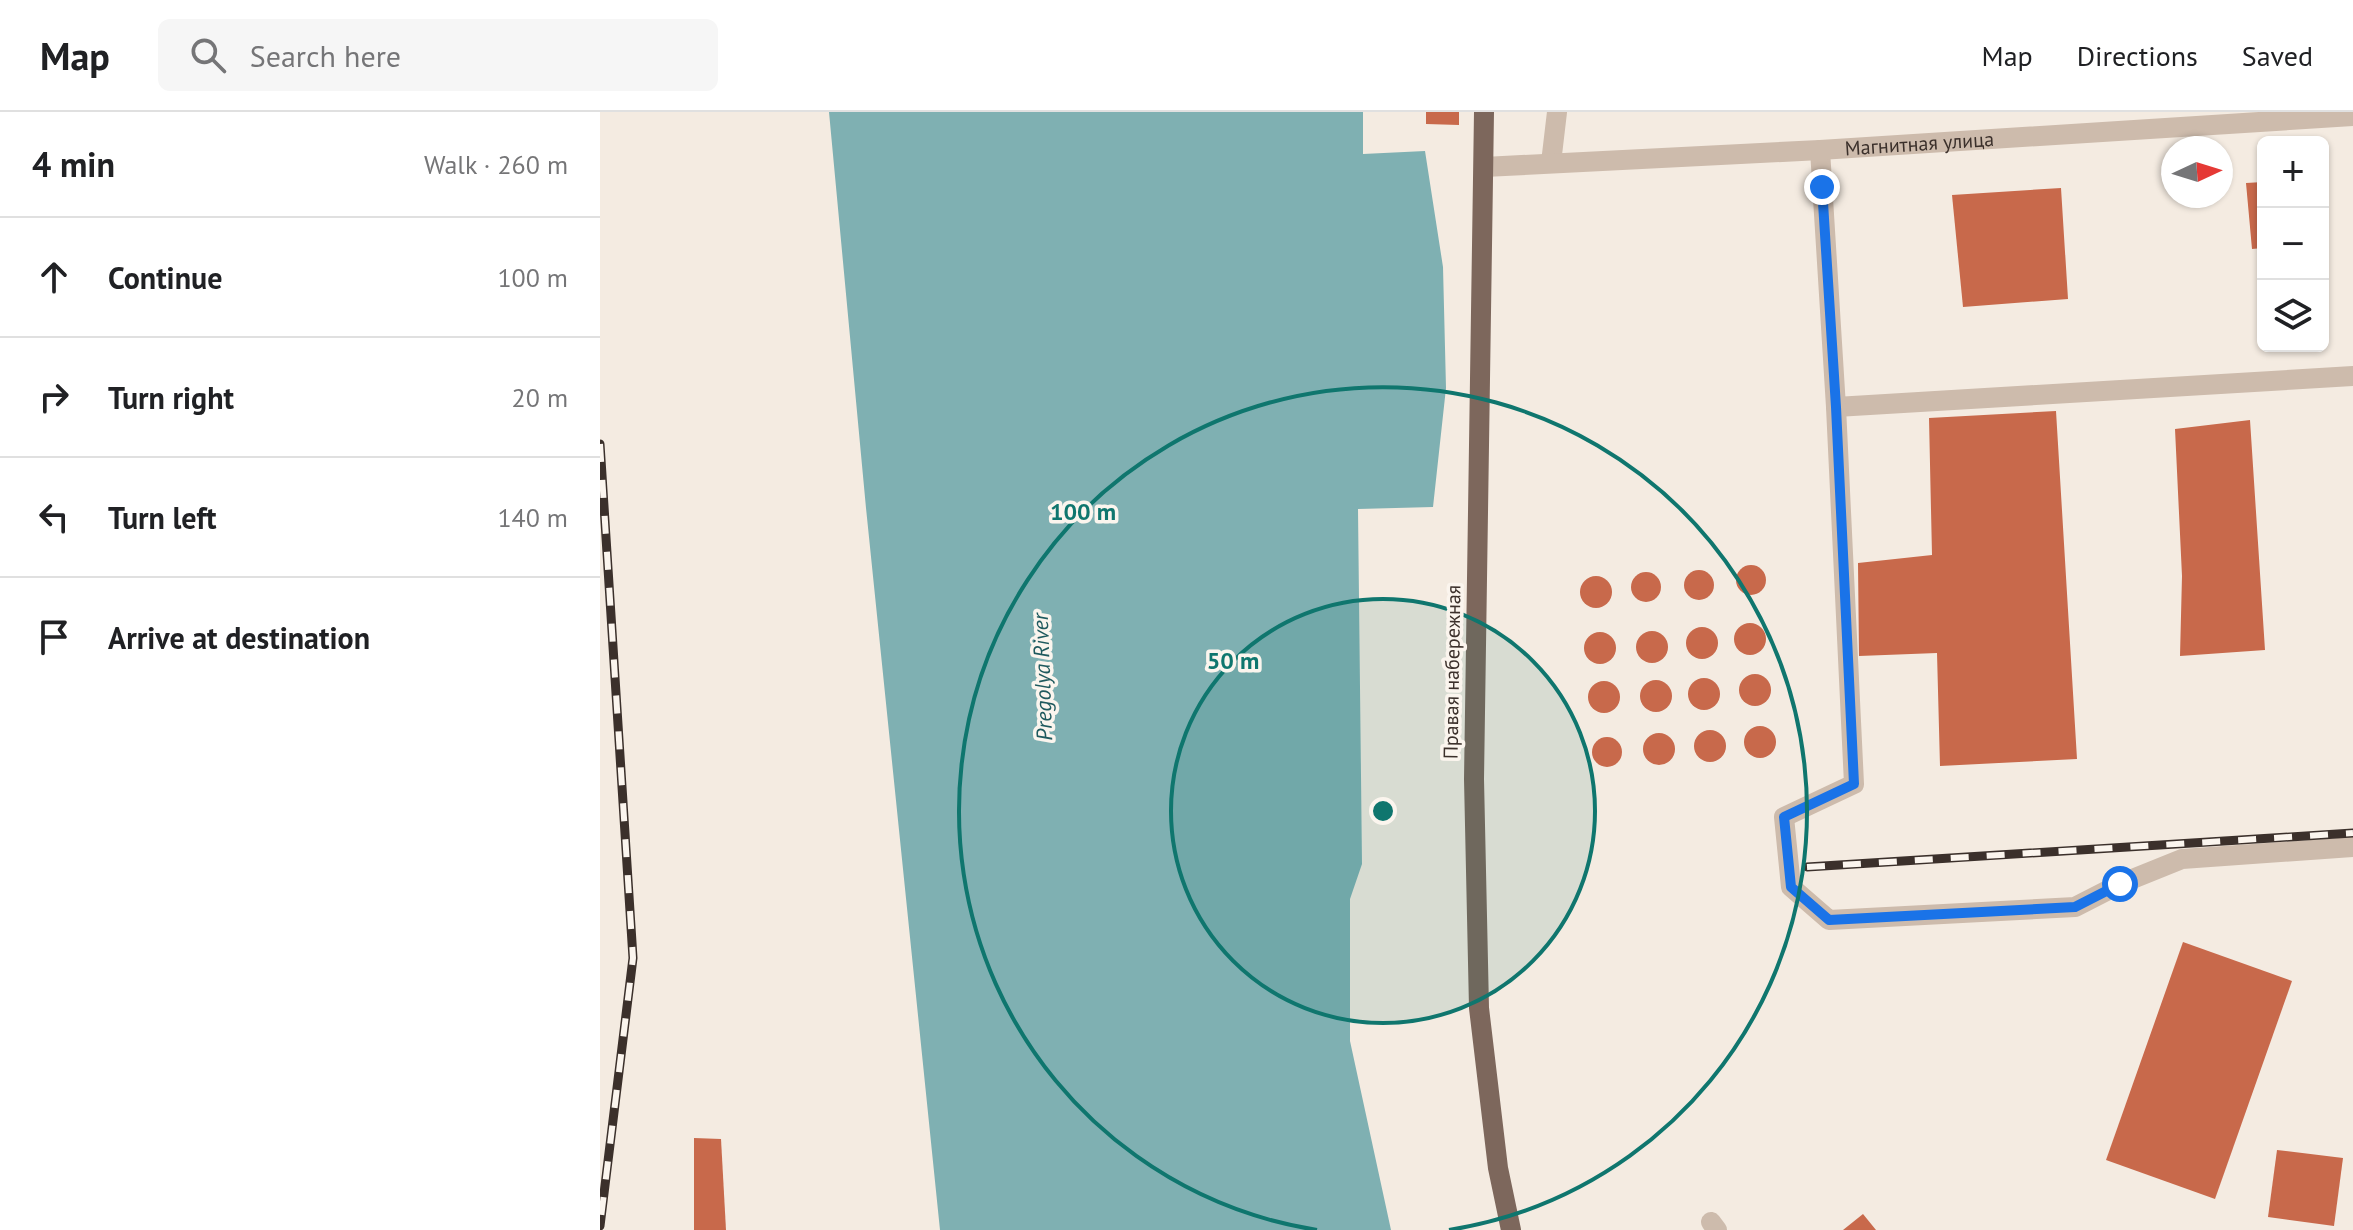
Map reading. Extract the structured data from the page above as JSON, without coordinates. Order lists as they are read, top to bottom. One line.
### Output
{"streets":{"main road":["Правая набережная"],"street":["Магнитная улица"]},"crossings":[["Магнитная улица","Правая набережная"]],"water":["Pregolya River"],"north":"right","page":{"header":"Map","search":"Search here","nav":["Map","Directions","Saved"],"heading":["4 min","Walk · 260 m"],"map_buttons":["+","−"],"list":[["Continue","100 m"],["Turn right","20 m"],["Turn left","140 m"],"Arrive at destination"]},"rings":["100 m","50 m"]}
